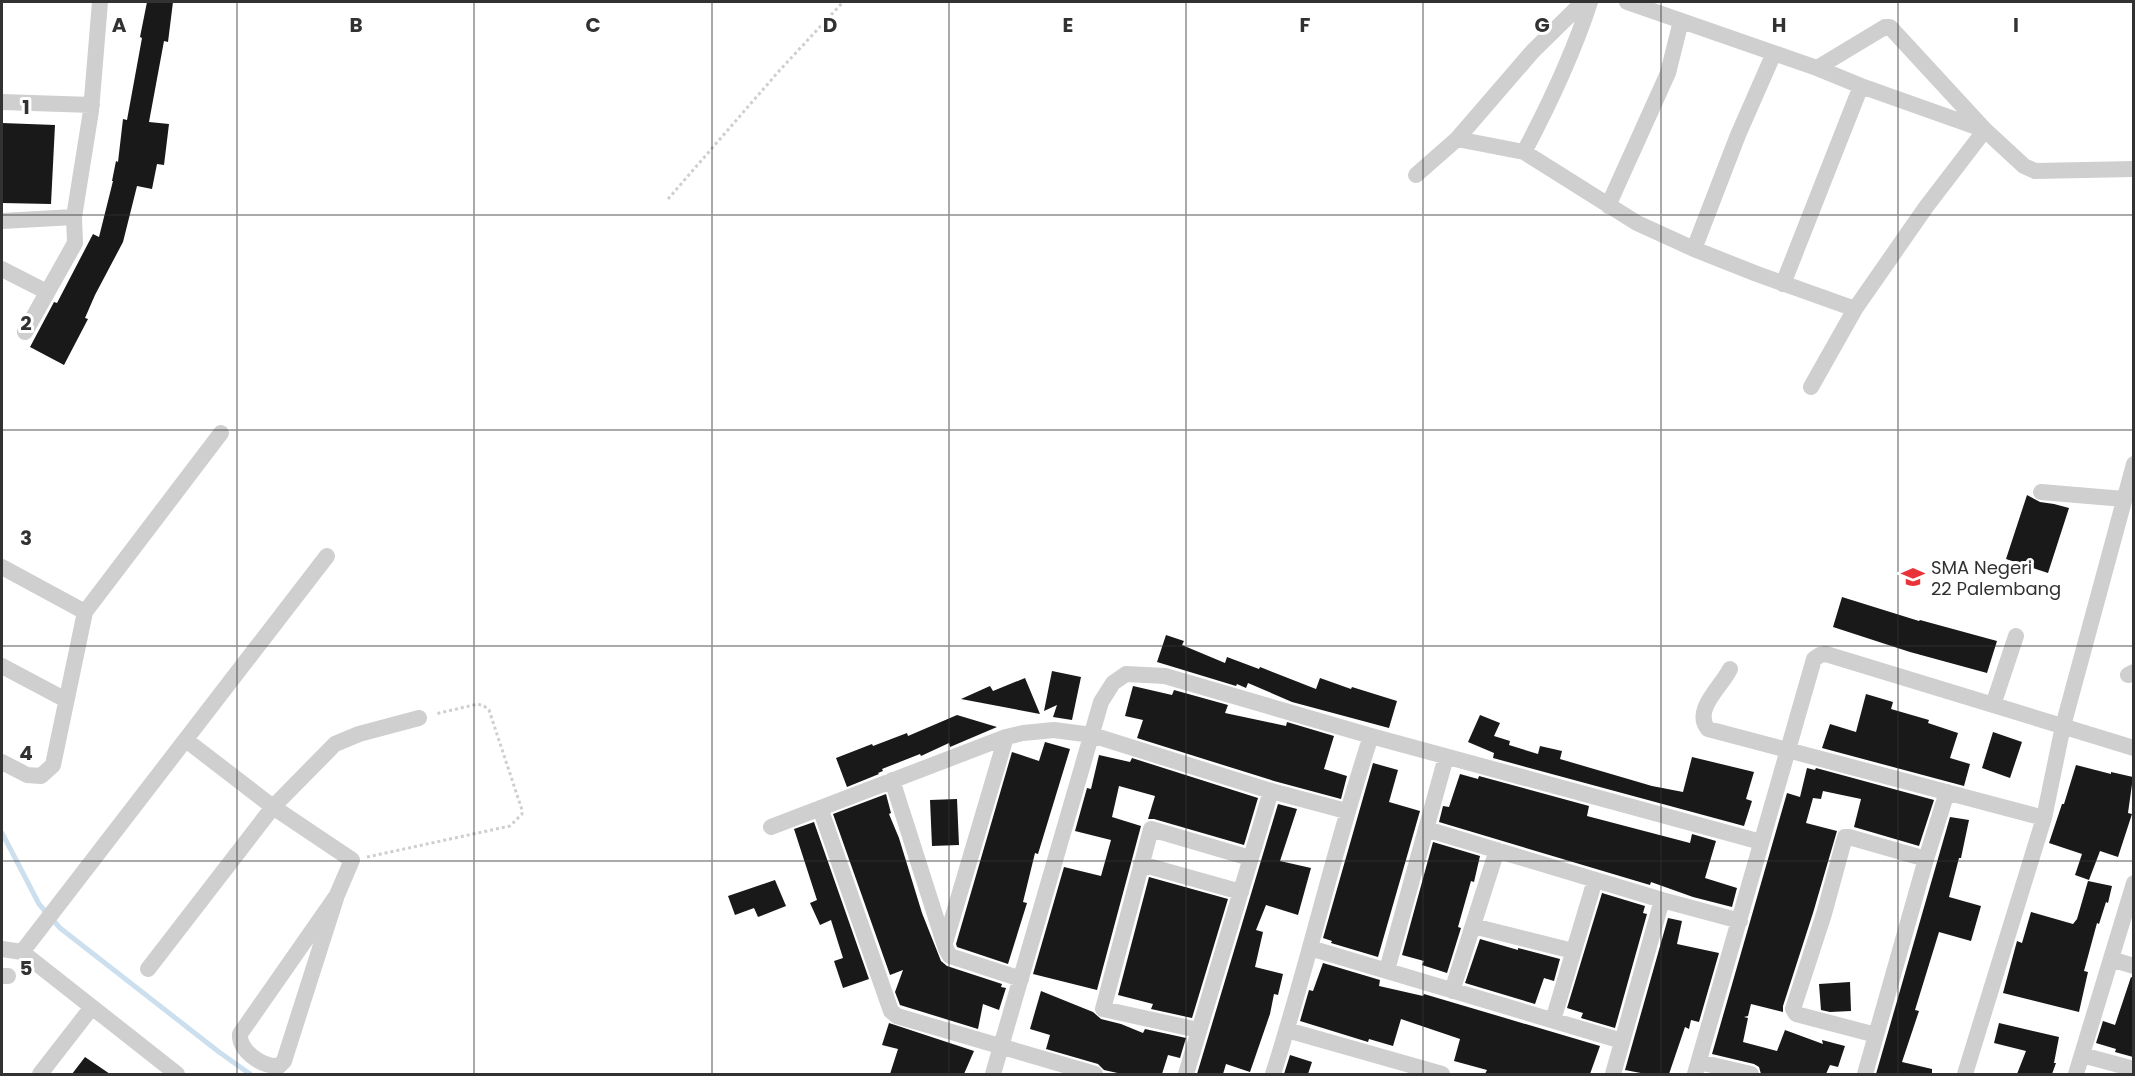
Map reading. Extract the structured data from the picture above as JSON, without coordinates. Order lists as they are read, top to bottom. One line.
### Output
{"places":{"school or university":["SMA Negeri 22 Palembang"]},"grid":{"columns":["A","B","C","D","E","F","G","H","I"],"rows":["1","2","3","4","5"]}}
